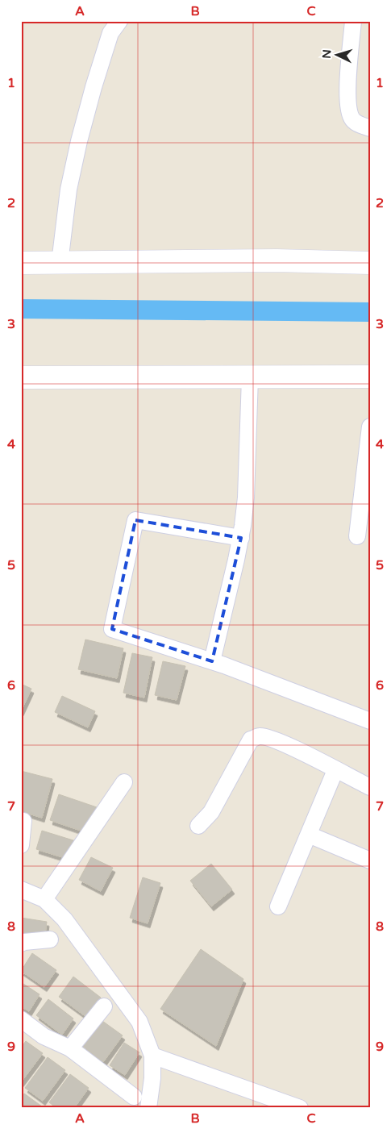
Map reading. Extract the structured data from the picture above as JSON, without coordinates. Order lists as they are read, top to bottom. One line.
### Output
{"north":"left","grid":{"columns":["A","B","C"],"rows":["1","2","3","4","5","6","7","8","9"]}}
